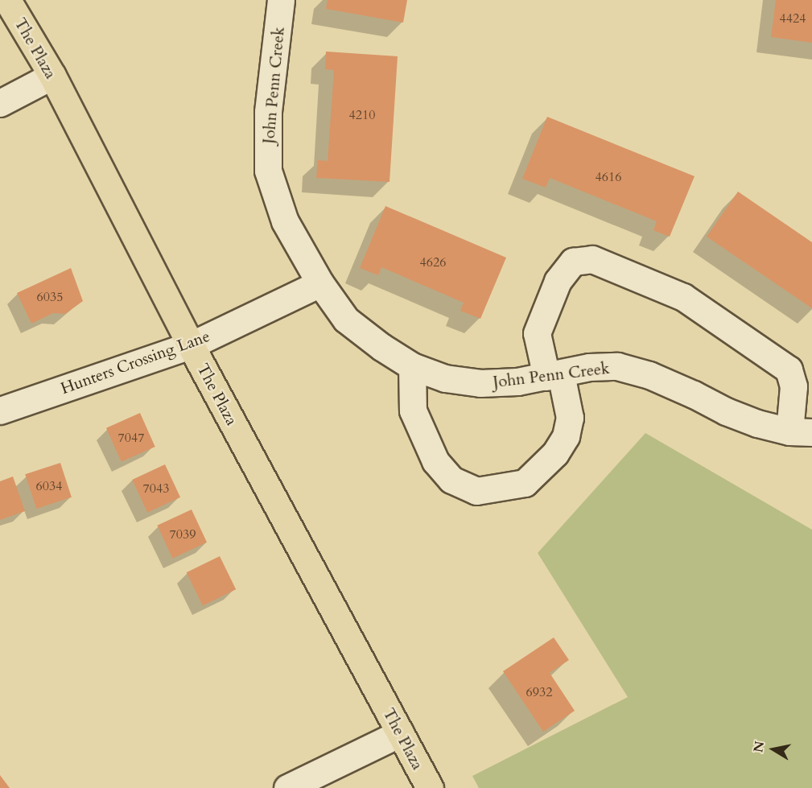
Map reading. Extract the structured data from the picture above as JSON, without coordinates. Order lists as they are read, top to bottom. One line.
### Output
{"streets":{"main road":["The Plaza"],"street":["John Penn Creek","Hunters Crossing Lane"]},"crossings":[["The Plaza","Hunters Crossing Lane"],["John Penn Creek","Hunters Crossing Lane"]],"house_numbers":["4424","4210","4616","4626","6035","7047","6034","7043","7039","6932"],"north":"left"}
